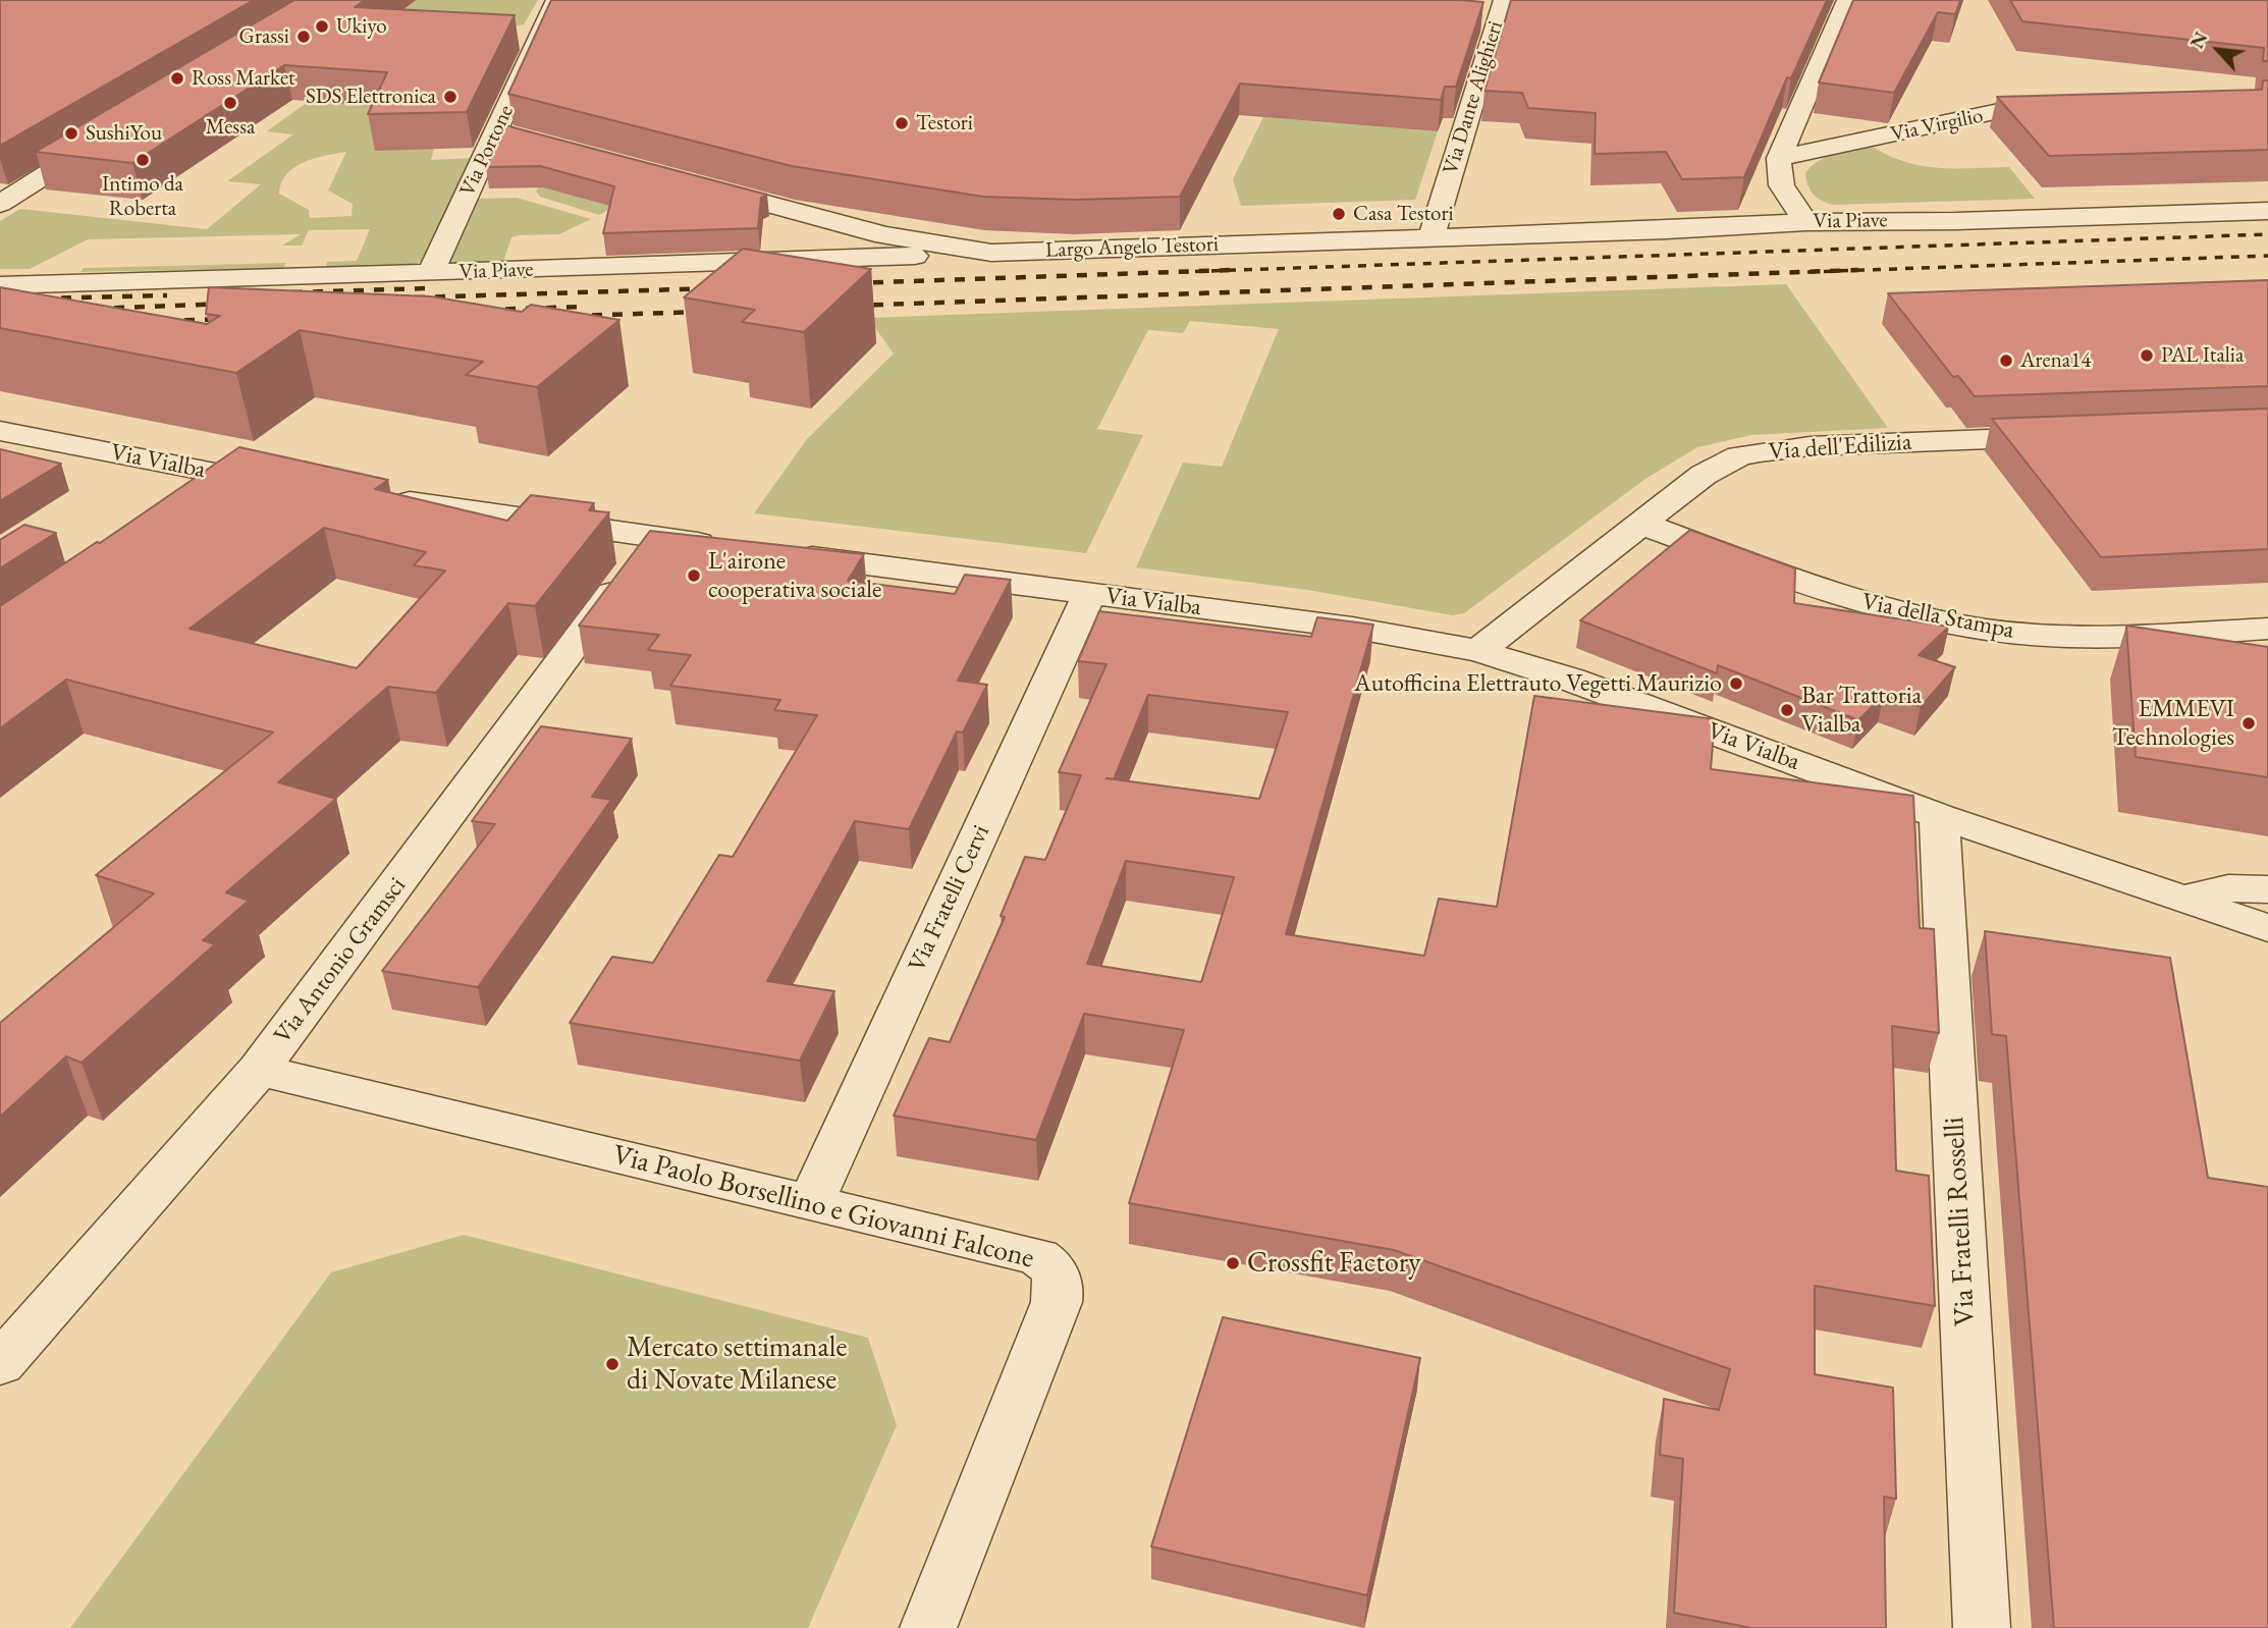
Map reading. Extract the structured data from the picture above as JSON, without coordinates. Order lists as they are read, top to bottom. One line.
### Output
{"streets":{"street":["Via Dante Alighieri","Via Virgilio","Via Portone","Via Piave","Largo Angelo Testori","Via dell'Edilizia","Via Vialba","Via della Stampa","Via Fratelli Cervi","Via Antonio Gramsci","Via Paolo Borsellino e Giovanni Falcone","Via Fratelli Rosselli"]},"crossings":[["Via Dante Alighieri","Via Piave"],["Via Dante Alighieri","Largo Angelo Testori"],["Via Portone","Via Piave"],["Via Piave","Largo Angelo Testori"],["Via dell'Edilizia","Via Vialba"],["Via dell'Edilizia","Via della Stampa"],["Via Vialba","Via Fratelli Cervi"],["Via Vialba","Via Fratelli Rosselli"],["Via Fratelli Cervi","Via Paolo Borsellino e Giovanni Falcone"],["Via Antonio Gramsci","Via Paolo Borsellino e Giovanni Falcone"]],"places":["Ukiyo","Grassi","Ross Market","SDS Elettronica","Messa","Testori","SushiYou","Intimo da Roberta","Casa Testori","PAL Italia","Arena14","L'airone cooperativa sociale","Autofficina Elettrauto Vegetti Maurizio","Bar Trattoria Vialba","EMMEVI Technologies","Crossfit Factory","Mercato settimanale di Novate Milanese"],"north":"top left"}
